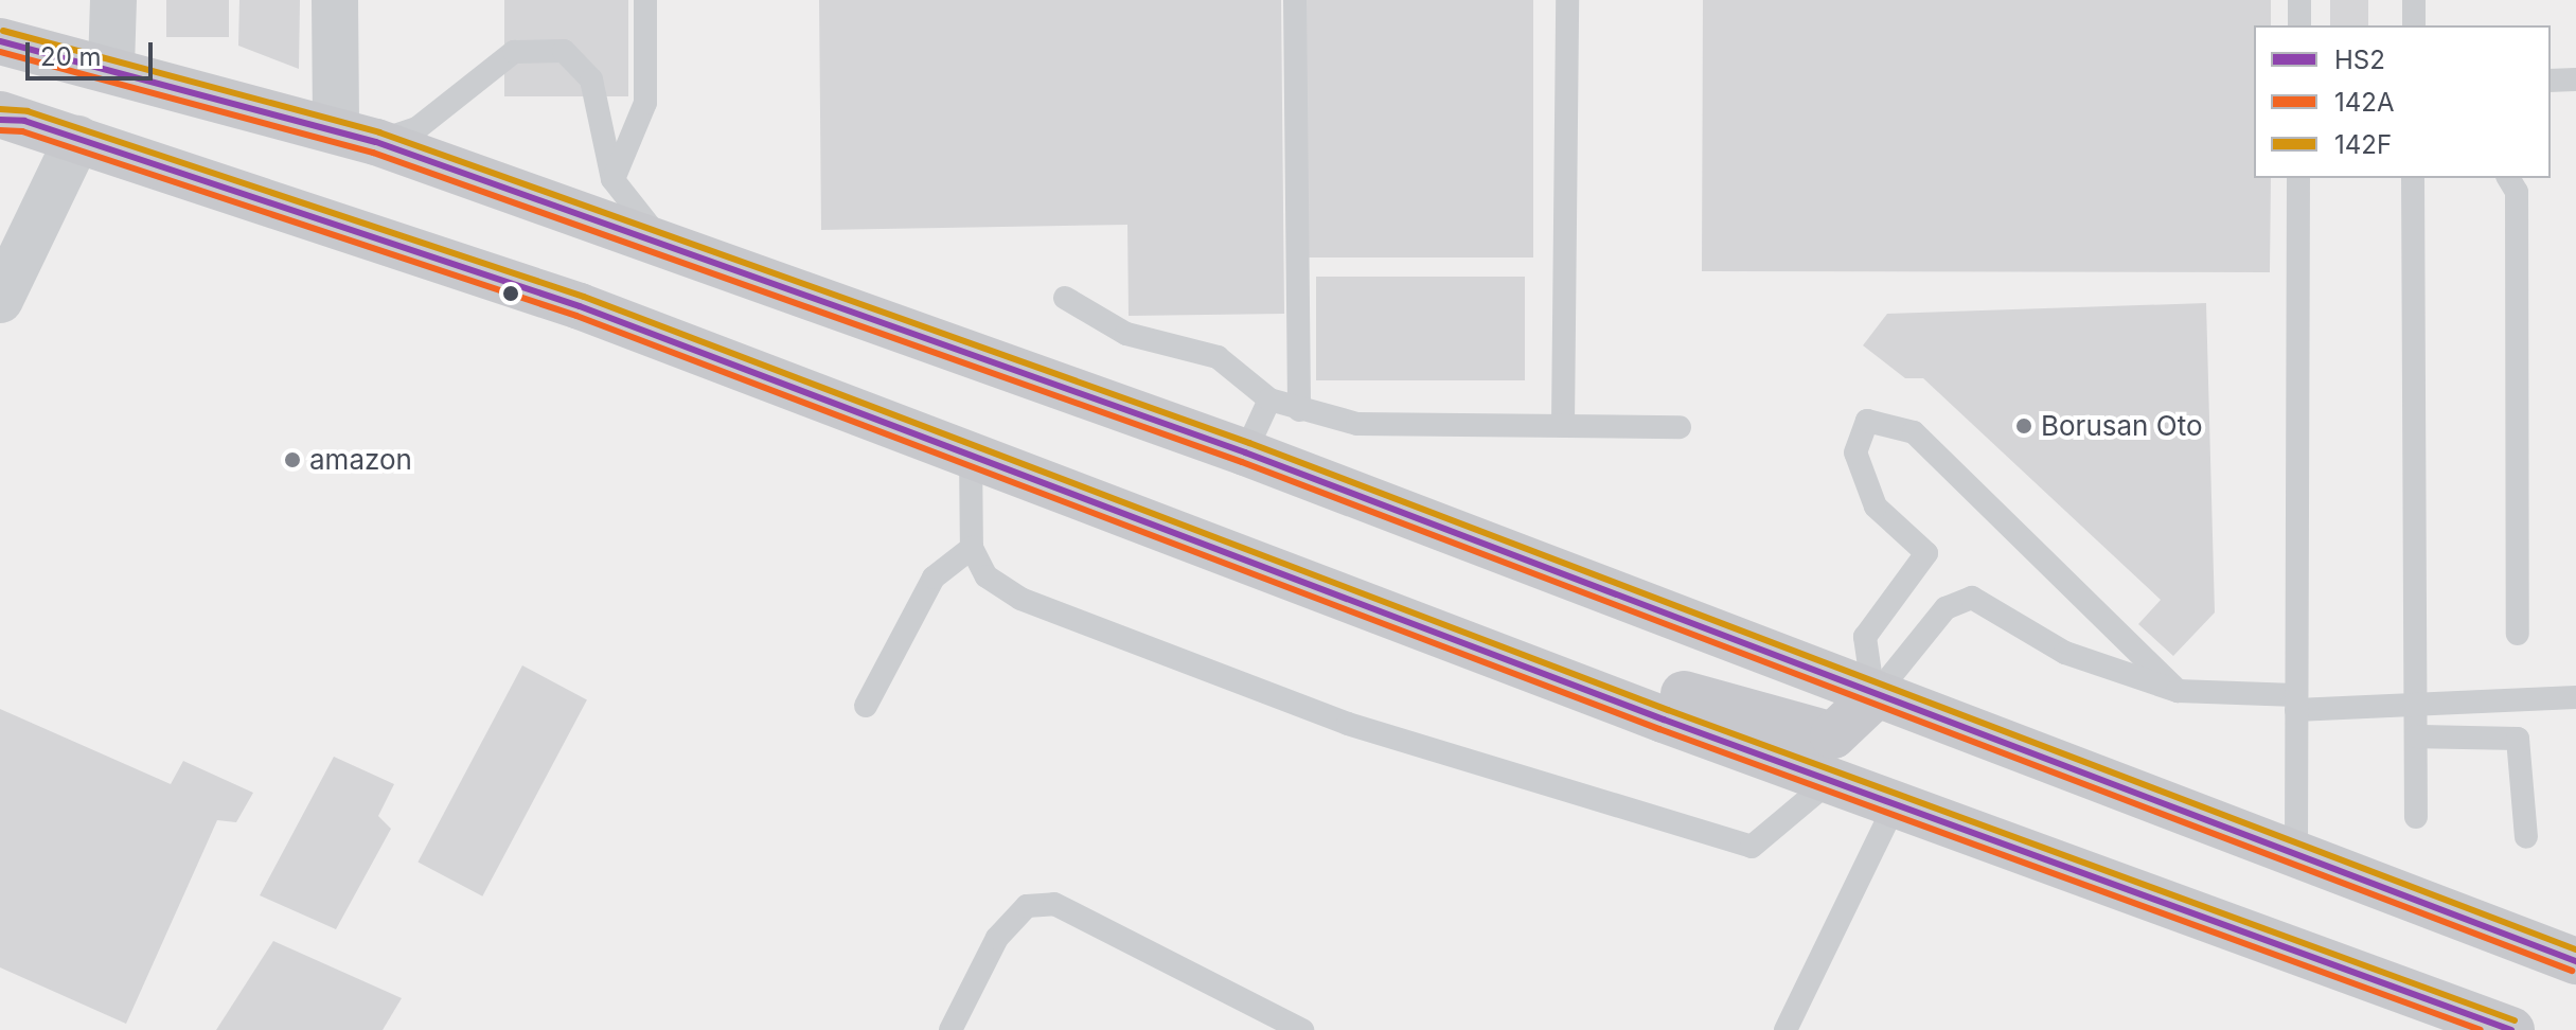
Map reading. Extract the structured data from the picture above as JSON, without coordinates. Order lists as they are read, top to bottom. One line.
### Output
{"places":["Borusan Oto","amazon"],"lines":["transit line 142F","transit line HS2","transit line 142A"],"legend":["HS2","142A","142F"],"scale_bar":"20 m"}
